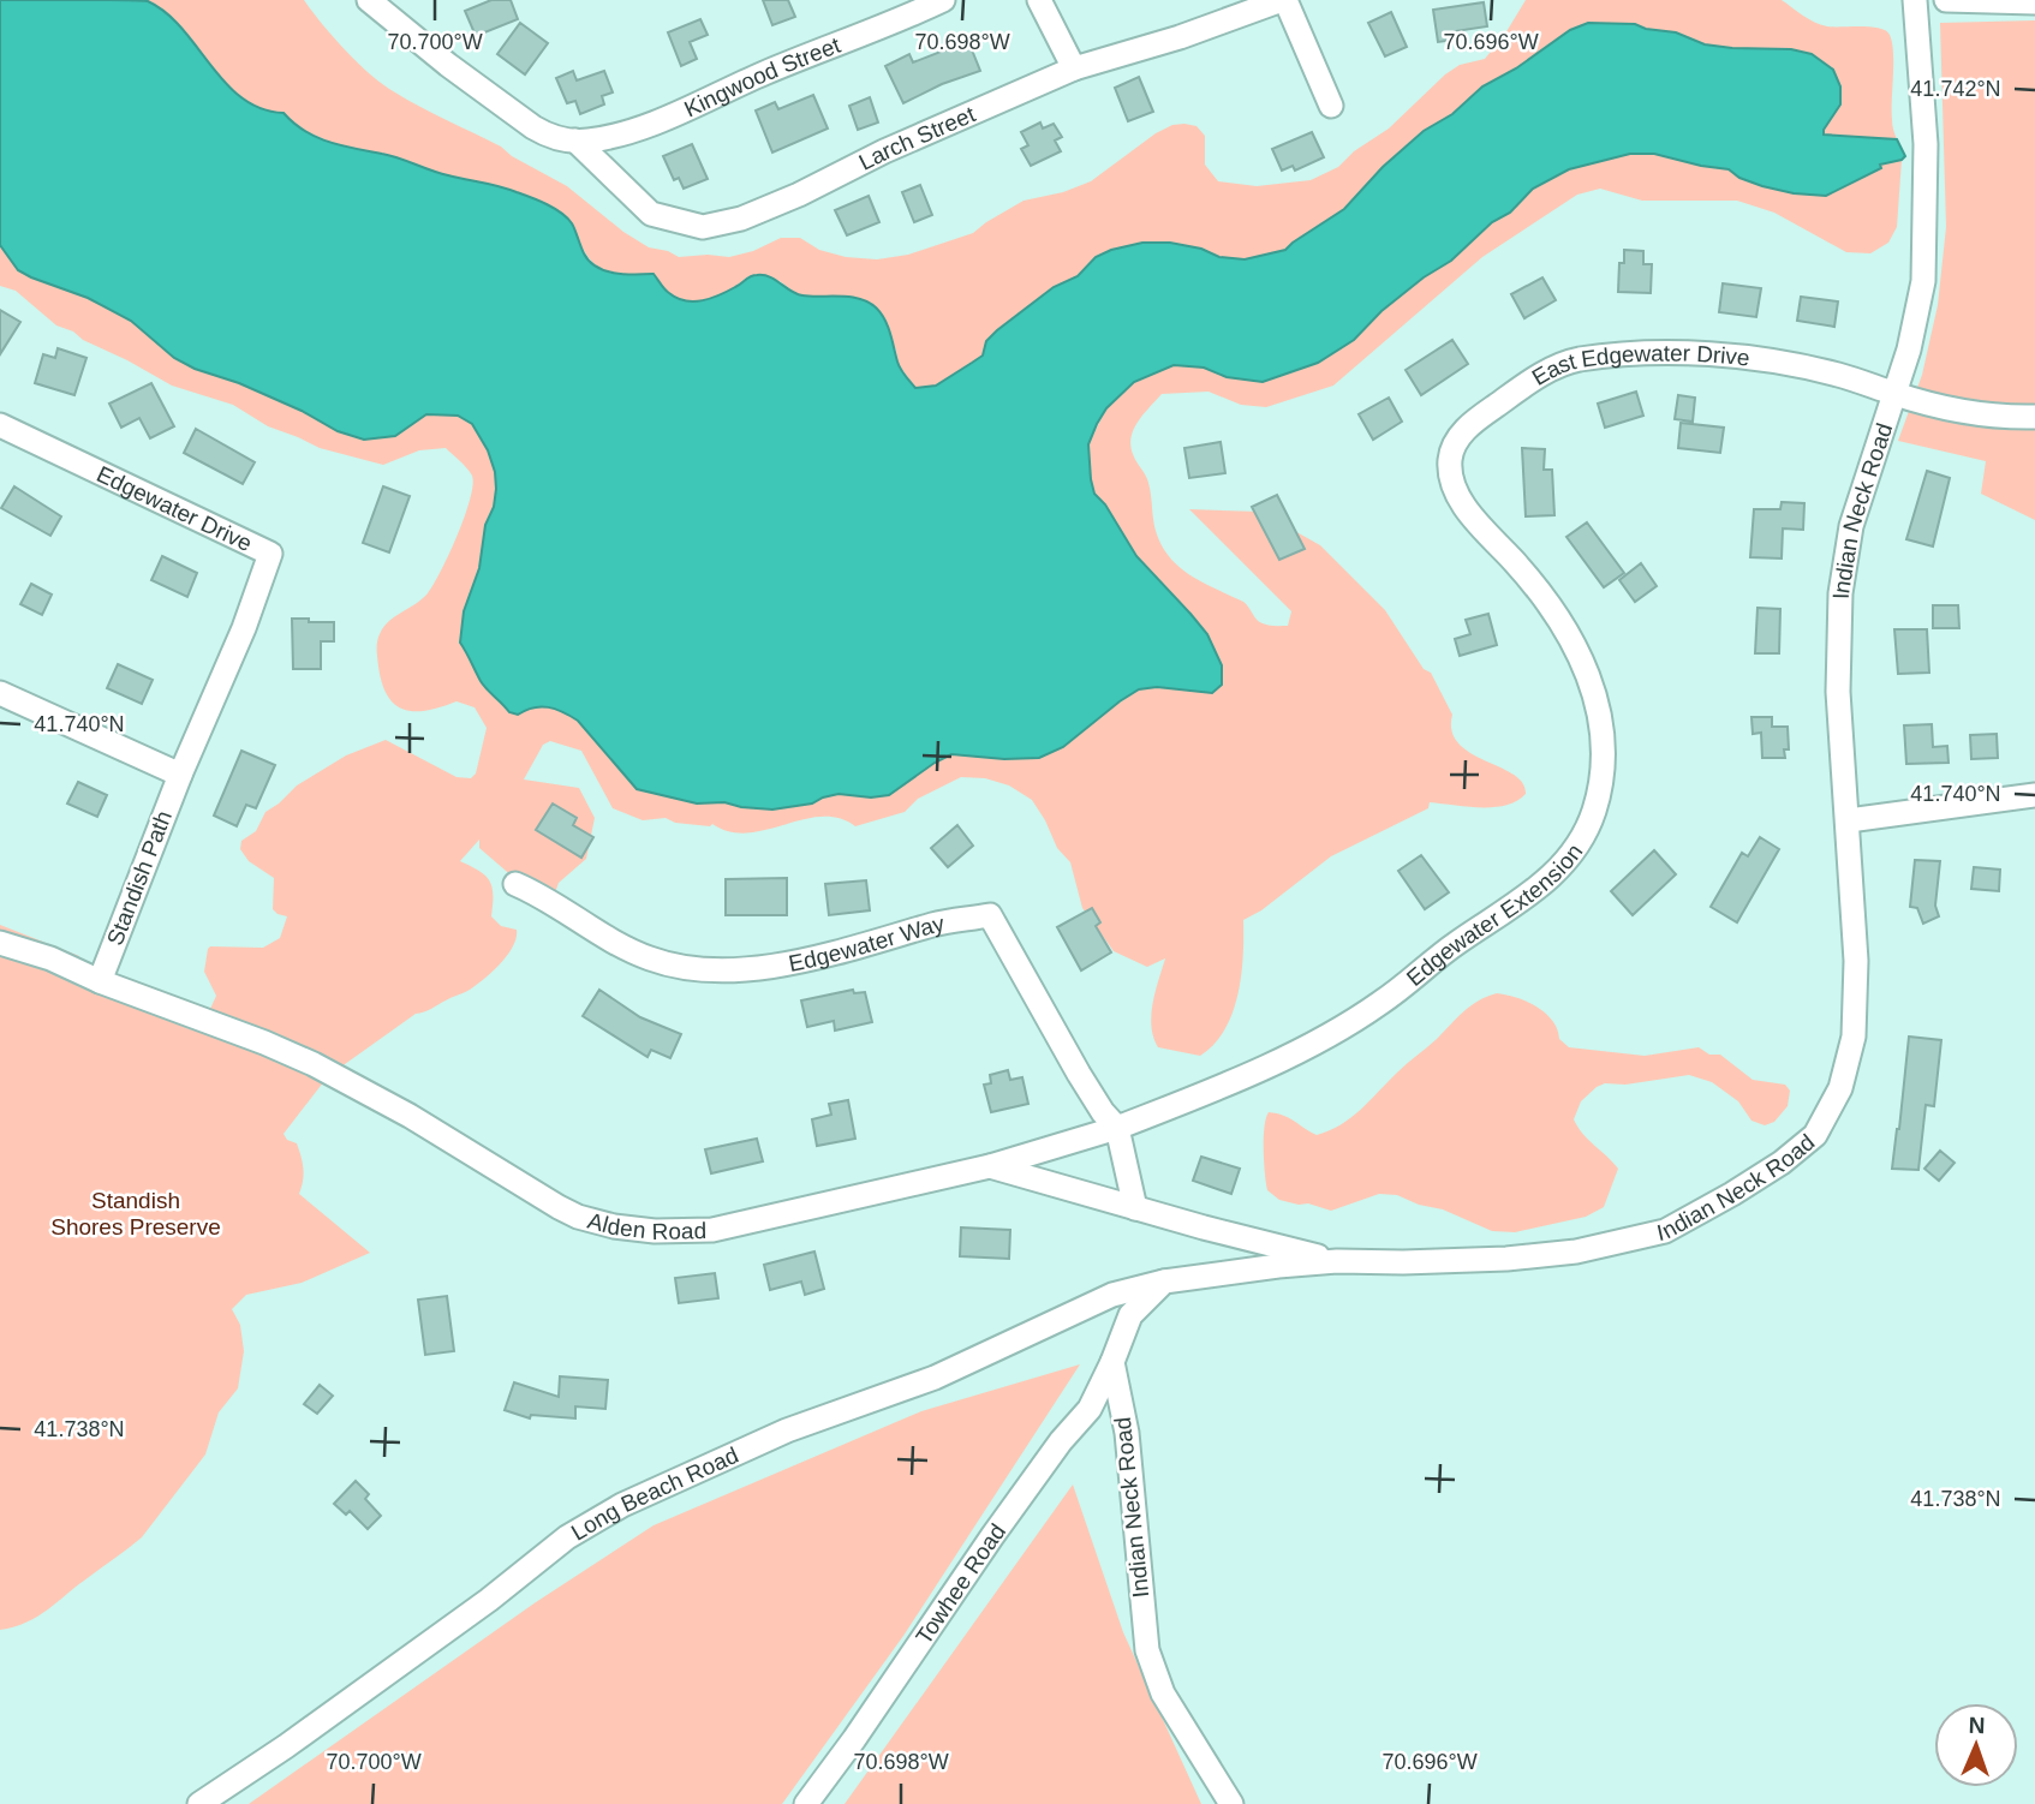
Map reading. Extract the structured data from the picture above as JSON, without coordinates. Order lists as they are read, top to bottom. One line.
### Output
{"streets":{"street":["Kingwood Street","Larch Street","East Edgewater Drive","Edgewater Drive","Indian Neck Road","Standish Path","Edgewater Extension","Edgewater Way","Alden Road","Long Beach Road","Towhee Road"]},"crossings":[["Kingwood Street","Larch Street"],["East Edgewater Drive","Indian Neck Road"],["East Edgewater Drive","Edgewater Extension"],["Edgewater Drive","Standish Path"],["Indian Neck Road","Alden Road"],["Indian Neck Road","Long Beach Road"],["Indian Neck Road","Towhee Road"],["Standish Path","Alden Road"],["Edgewater Extension","Edgewater Way"],["Edgewater Extension","Alden Road"]],"parks":["Standish Shores Preserve"],"north":"top","coordinates":["70.700°W","70.698°W","70.696°W","41.742°N","41.740°N","41.738°N"]}
